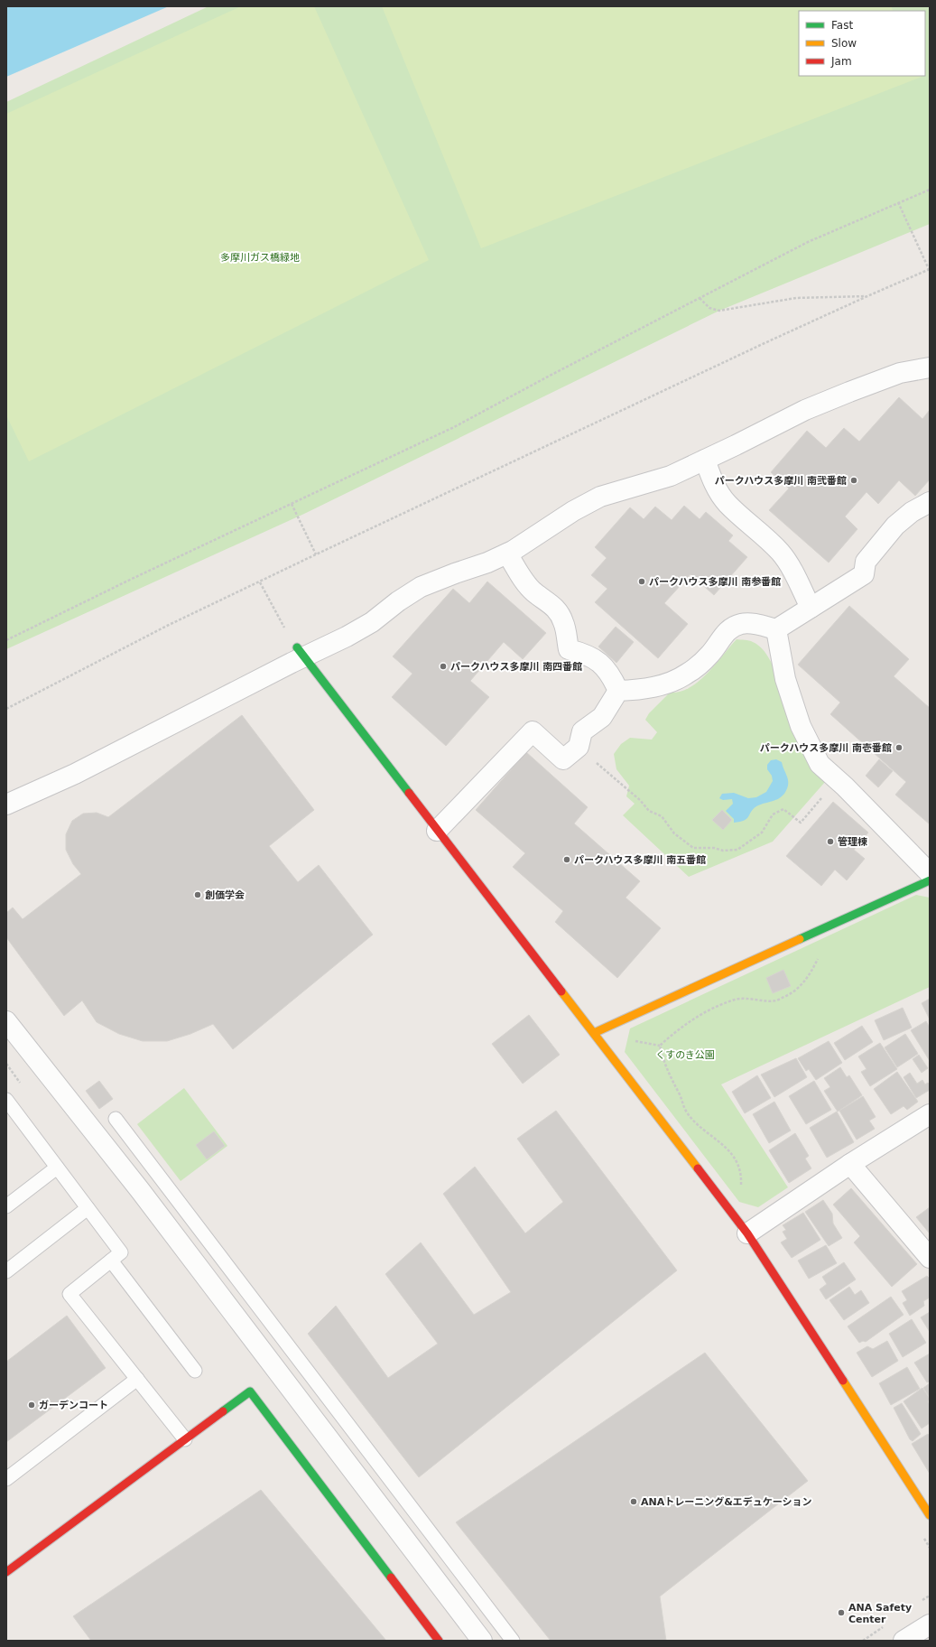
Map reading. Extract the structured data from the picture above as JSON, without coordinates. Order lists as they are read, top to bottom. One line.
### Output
{"parks":["多摩川ガス橋緑地","くすのき公園"],"places":["パークハウス多摩川 南弐番館","パークハウス多摩川 南参番館","パークハウス多摩川 南四番館","パークハウス多摩川 南壱番館","管理棟","パークハウス多摩川 南五番館","創価学会","ガーデンコート","ANAトレーニング&エデュケーション","ANA Safety Center"],"legend":["Fast","Slow","Jam"]}
